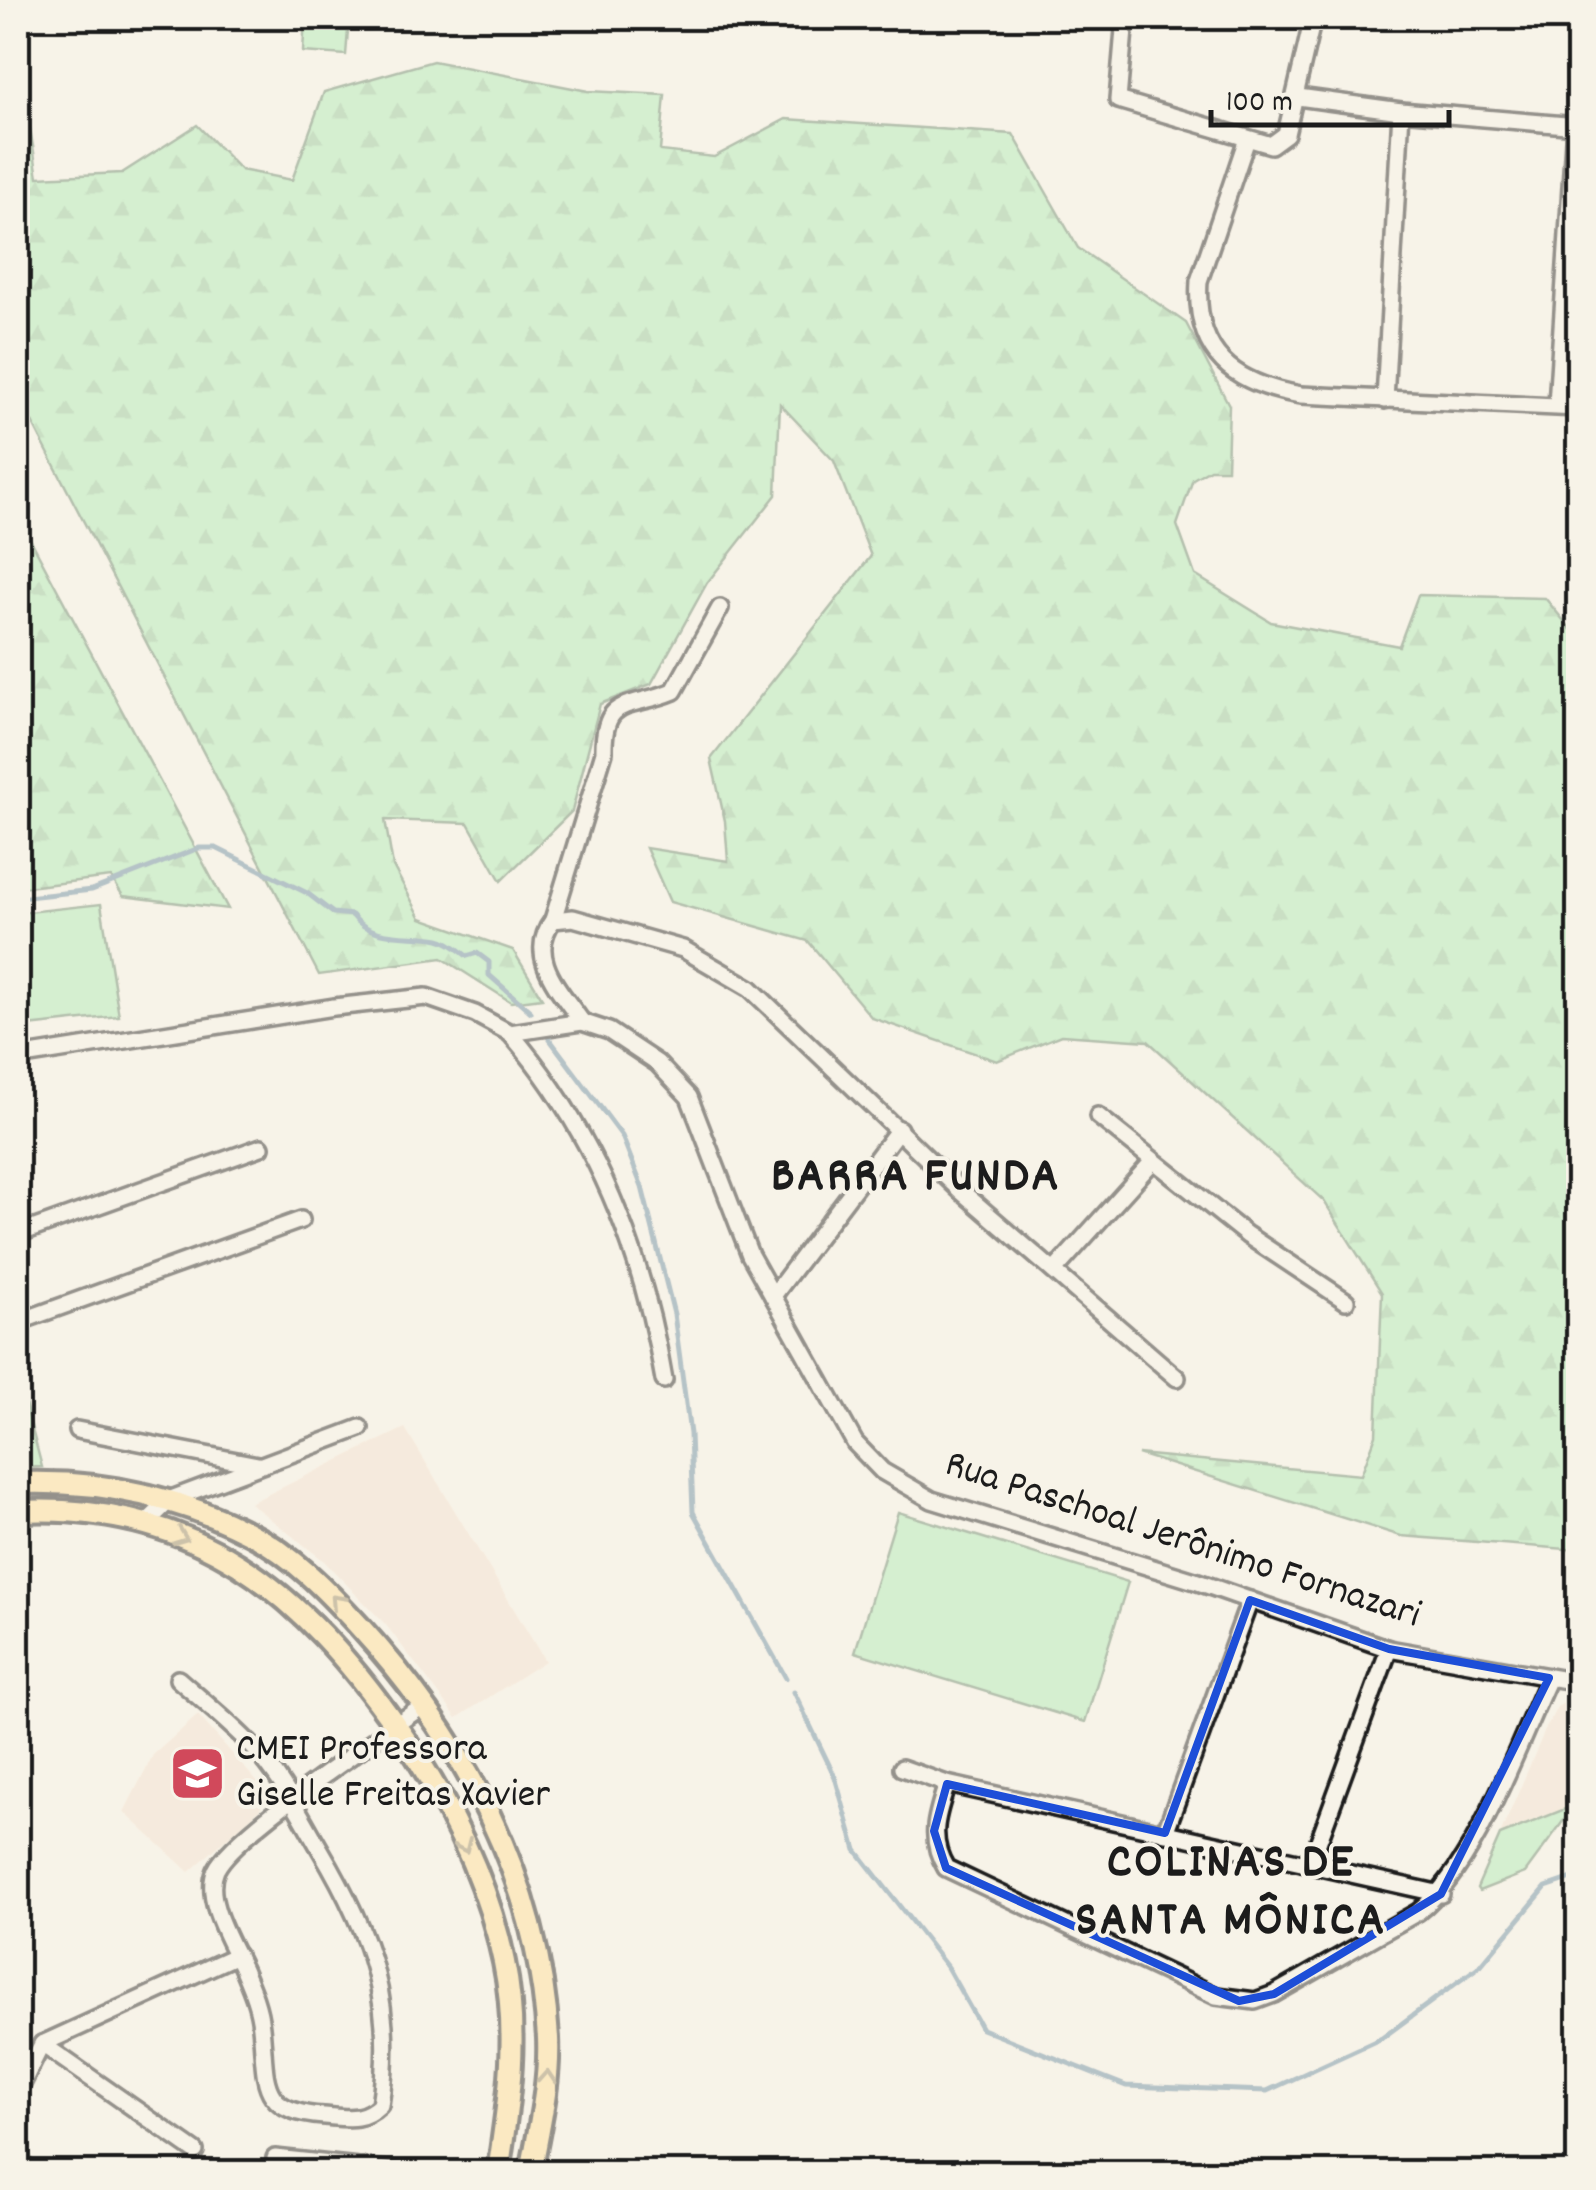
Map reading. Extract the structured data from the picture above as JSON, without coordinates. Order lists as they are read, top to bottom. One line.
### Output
{"streets":{"street":["Rua Paschoal Jerônimo Fornazari"]},"districts":["BARRA FUNDA","COLINAS DE SANTA MÔNICA"],"places":{"school or university":["CMEI Professora Giselle Freitas Xavier"]},"scale_bar":"100 m"}
